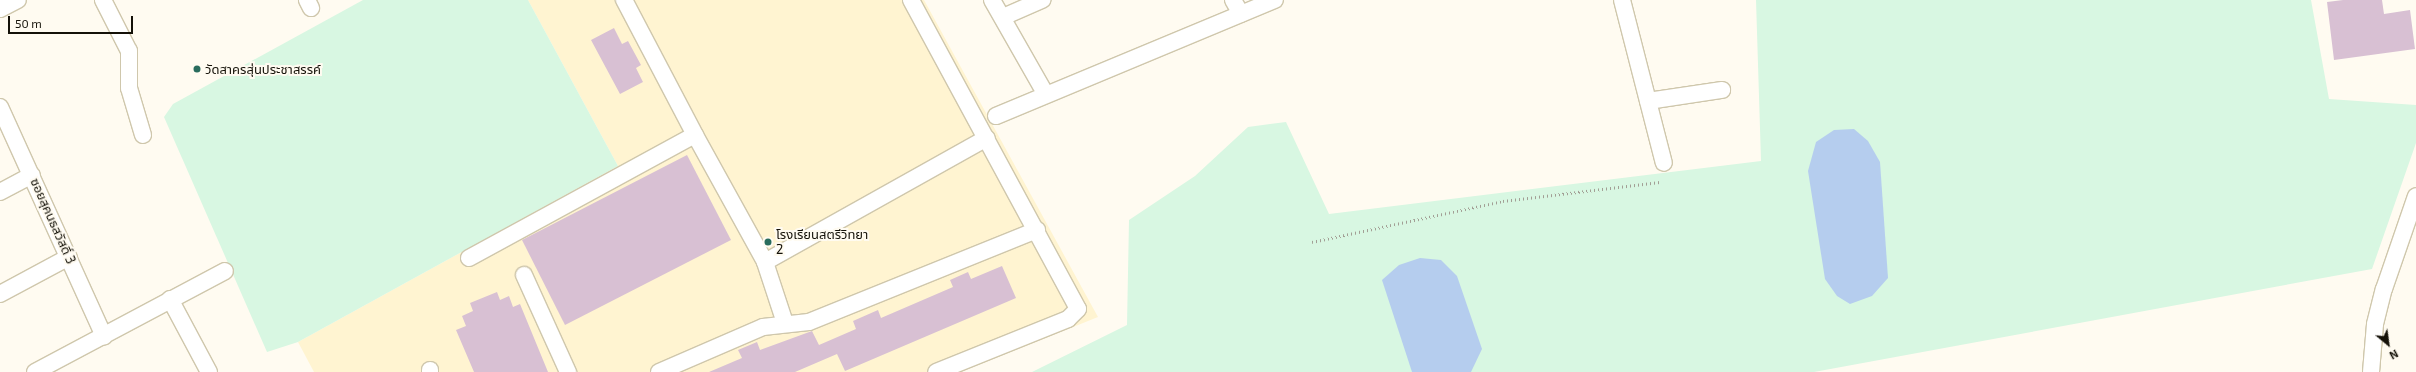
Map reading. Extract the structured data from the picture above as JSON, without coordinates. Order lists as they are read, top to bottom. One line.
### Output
{"streets":{"street":["ซอยสุคนธสวัสดิ์ 3"]},"places":["วัดสาครสุ่นประชาสรรค์","โรงเรียนสตรีวิทยา 2"],"scale_bar":"50 m","north":"bottom right"}
